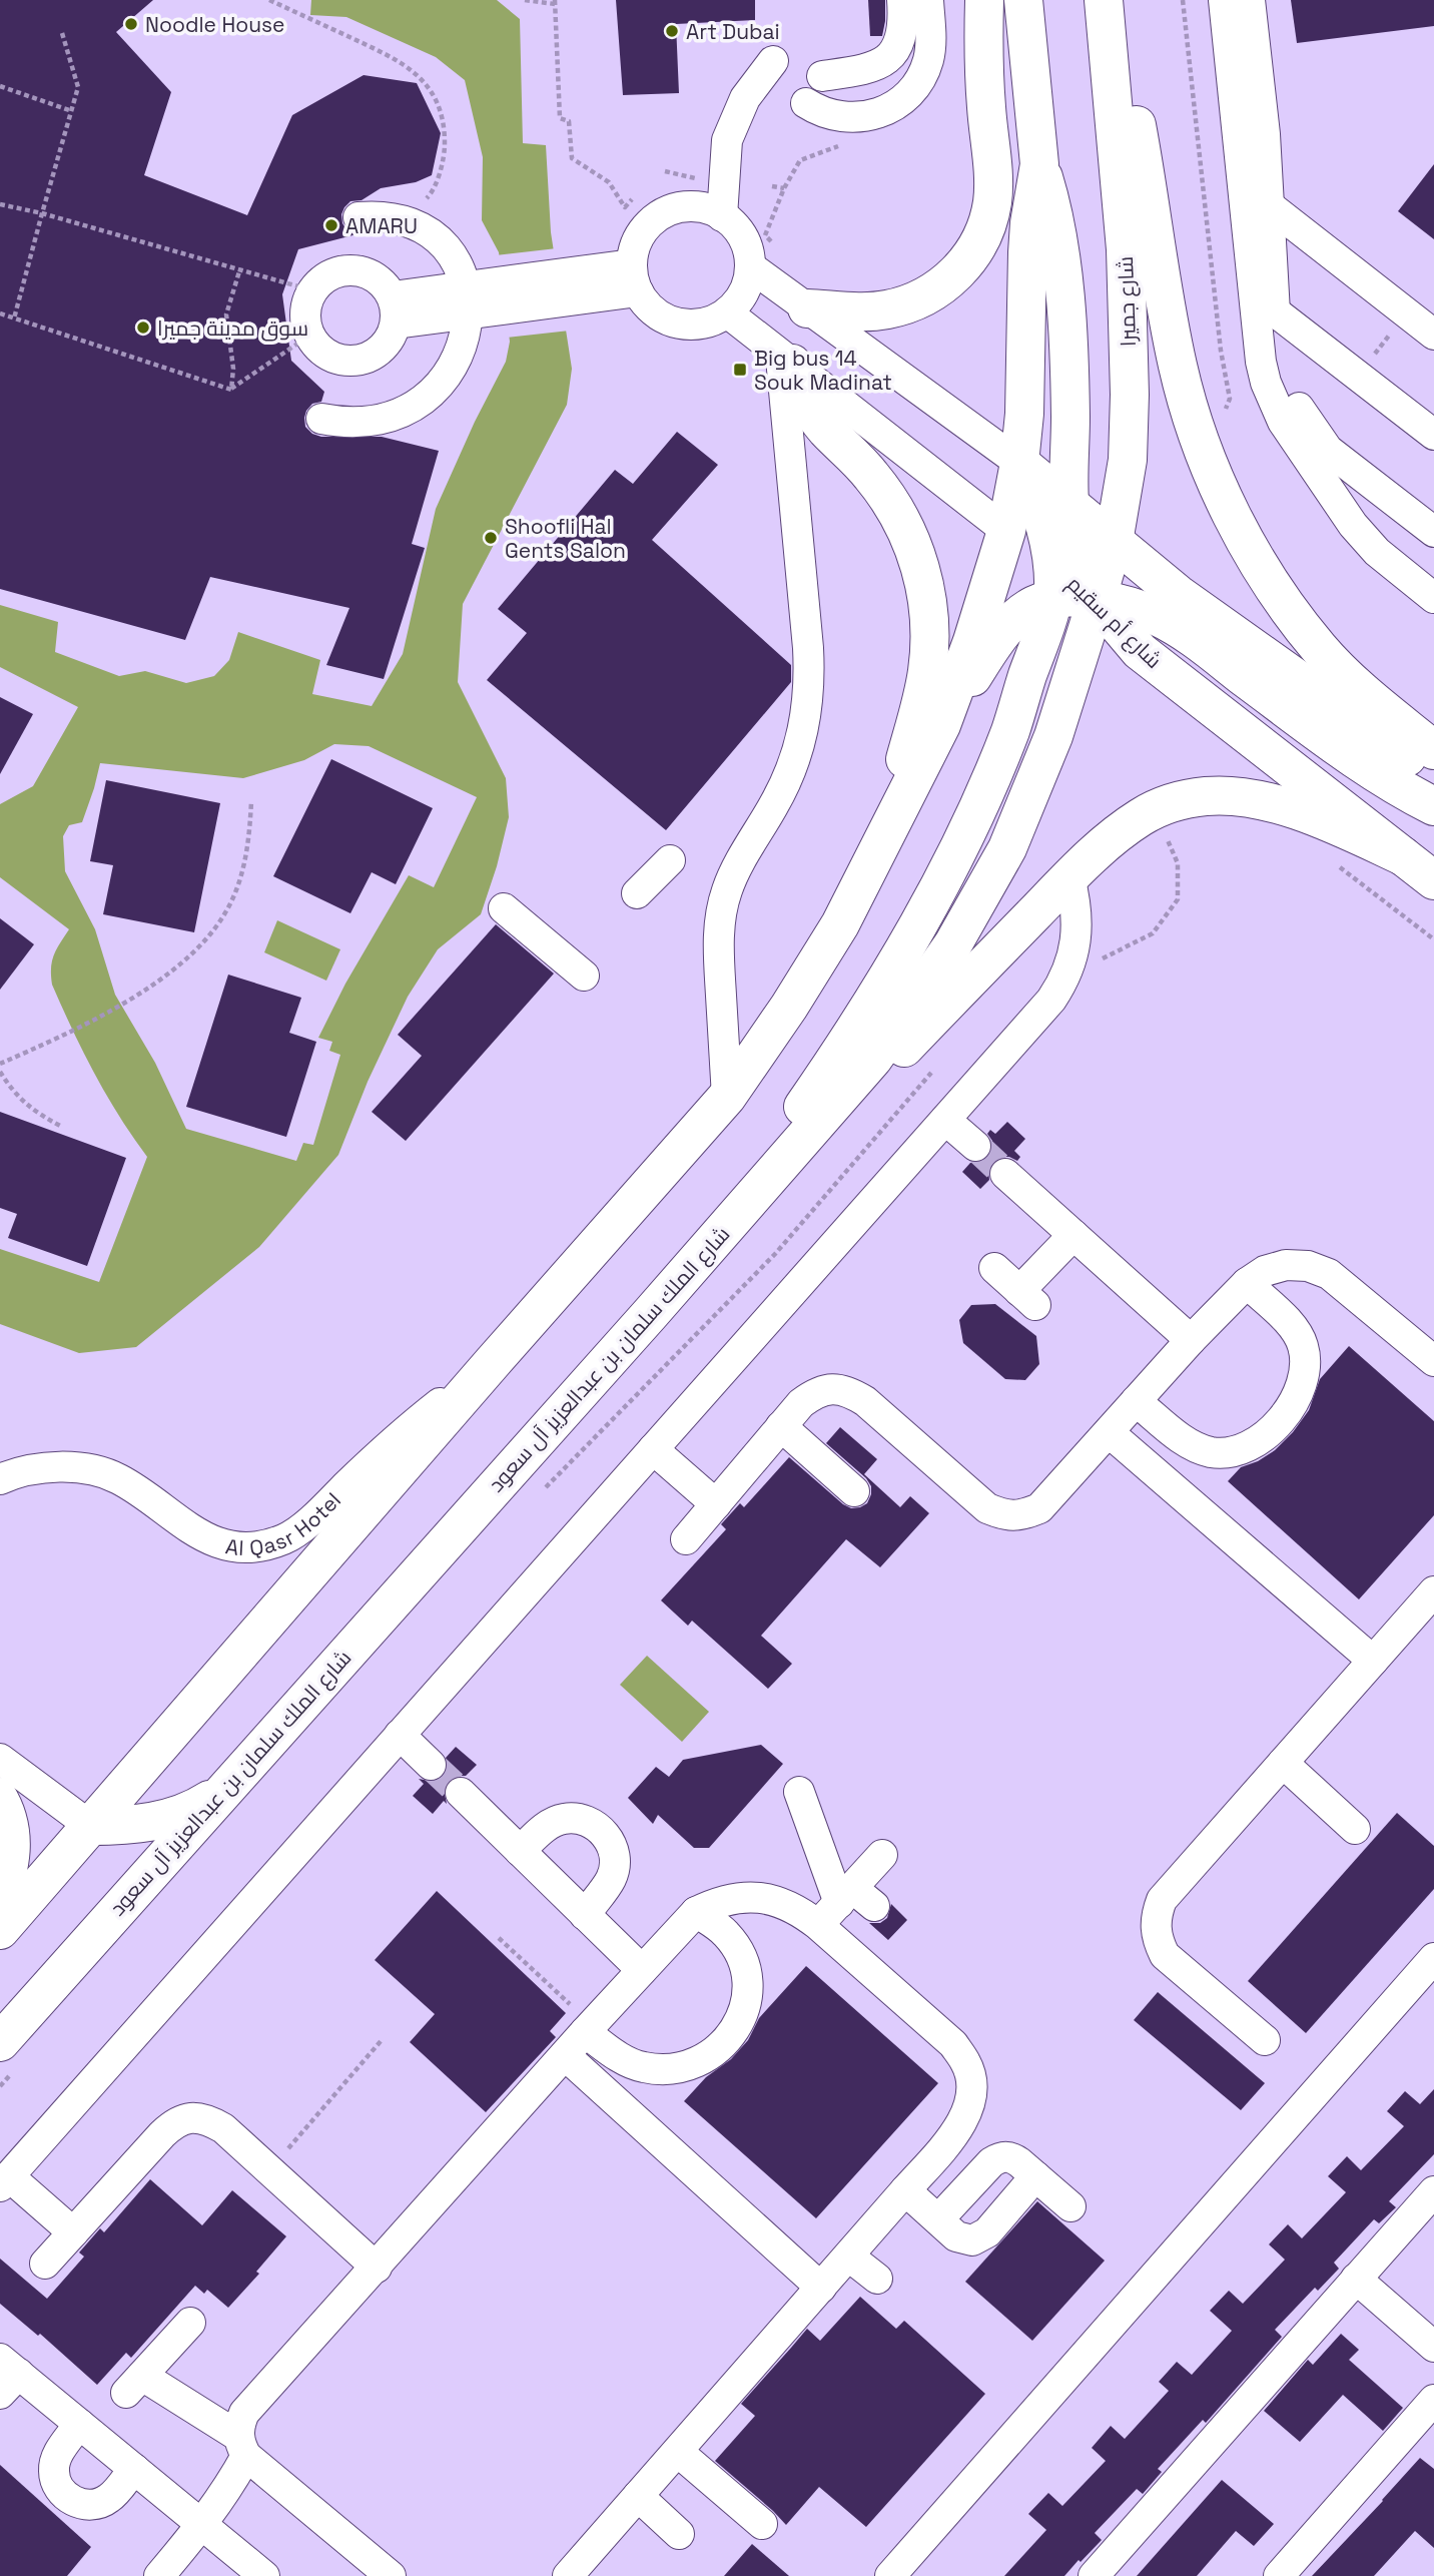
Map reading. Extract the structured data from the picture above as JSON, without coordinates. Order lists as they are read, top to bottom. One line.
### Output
{"streets":{"main road":["شارع جميرا","شارع أم سقيم","شارع الملك سلمان بن عبدالعزيز آل سعود"],"street":["Al Qasr Hotel"]},"crossings":[["شارع جميرا","شارع أم سقيم"],["شارع جميرا","شارع الملك سلمان بن عبدالعزيز آل سعود"],["شارع أم سقيم","شارع الملك سلمان بن عبدالعزيز آل سعود"]],"places":{"other":["Noodle House","Art Dubai","AMARU","سوق مدينة جميرا","Shoofli Hal Gents Salon"],"transit":["Big bus 14 Souk Madinat"]}}
